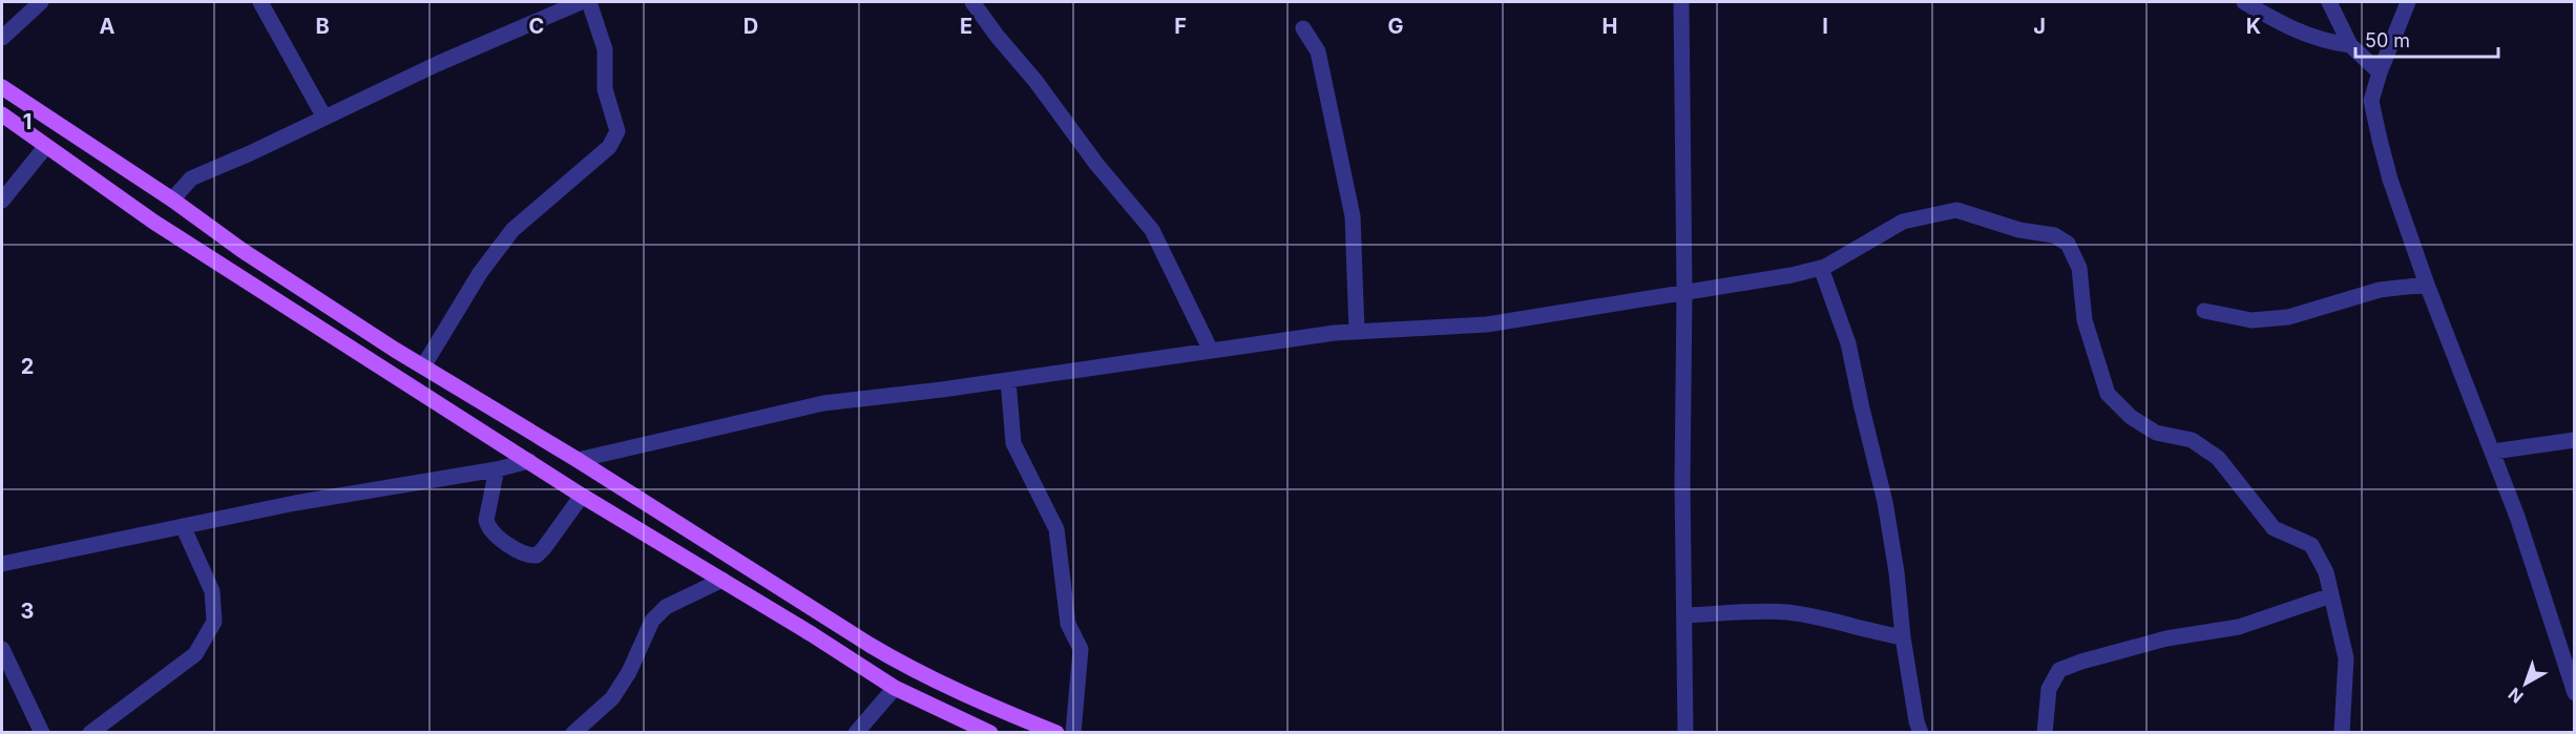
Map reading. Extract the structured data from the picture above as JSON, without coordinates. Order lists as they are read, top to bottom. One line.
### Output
{"scale_bar":"50 m","north":"bottom left","grid":{"columns":["A","B","C","D","E","F","G","H","I","J","K"],"rows":["1","2","3"]}}
